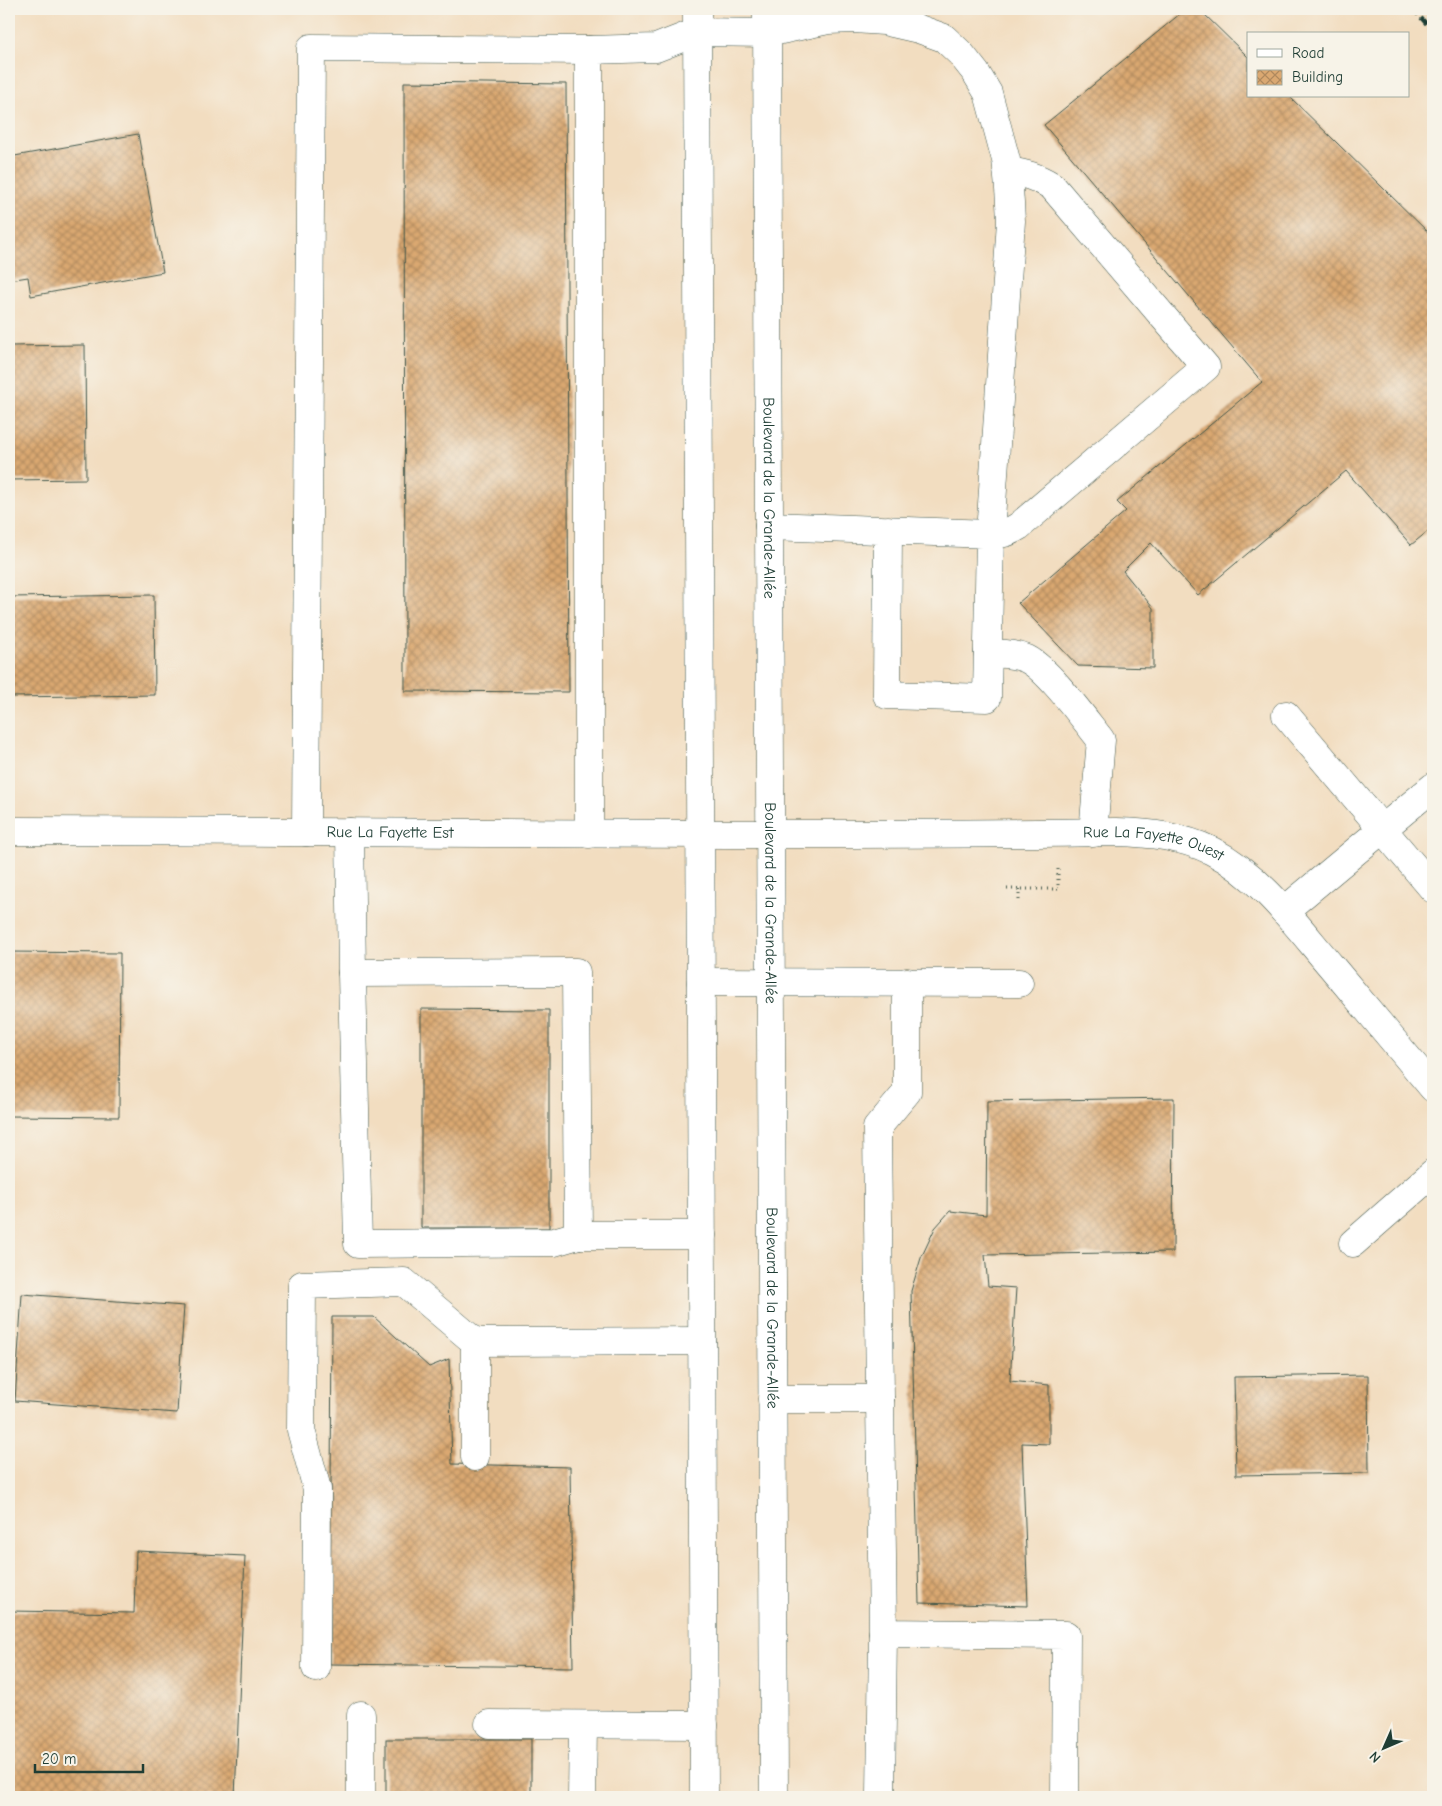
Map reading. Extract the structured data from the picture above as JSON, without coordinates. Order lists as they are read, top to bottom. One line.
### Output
{"streets":{"street":["Boulevard de la Grande-Allée","Rue La Fayette Est","Rue La Fayette Ouest"]},"crossings":[["Boulevard de la Grande-Allée","Rue La Fayette Est"],["Boulevard de la Grande-Allée","Rue La Fayette Ouest"],["Rue La Fayette Est","Rue La Fayette Ouest"]],"legend":["Road","Building"],"scale_bar":"20 m","north":"bottom left"}
